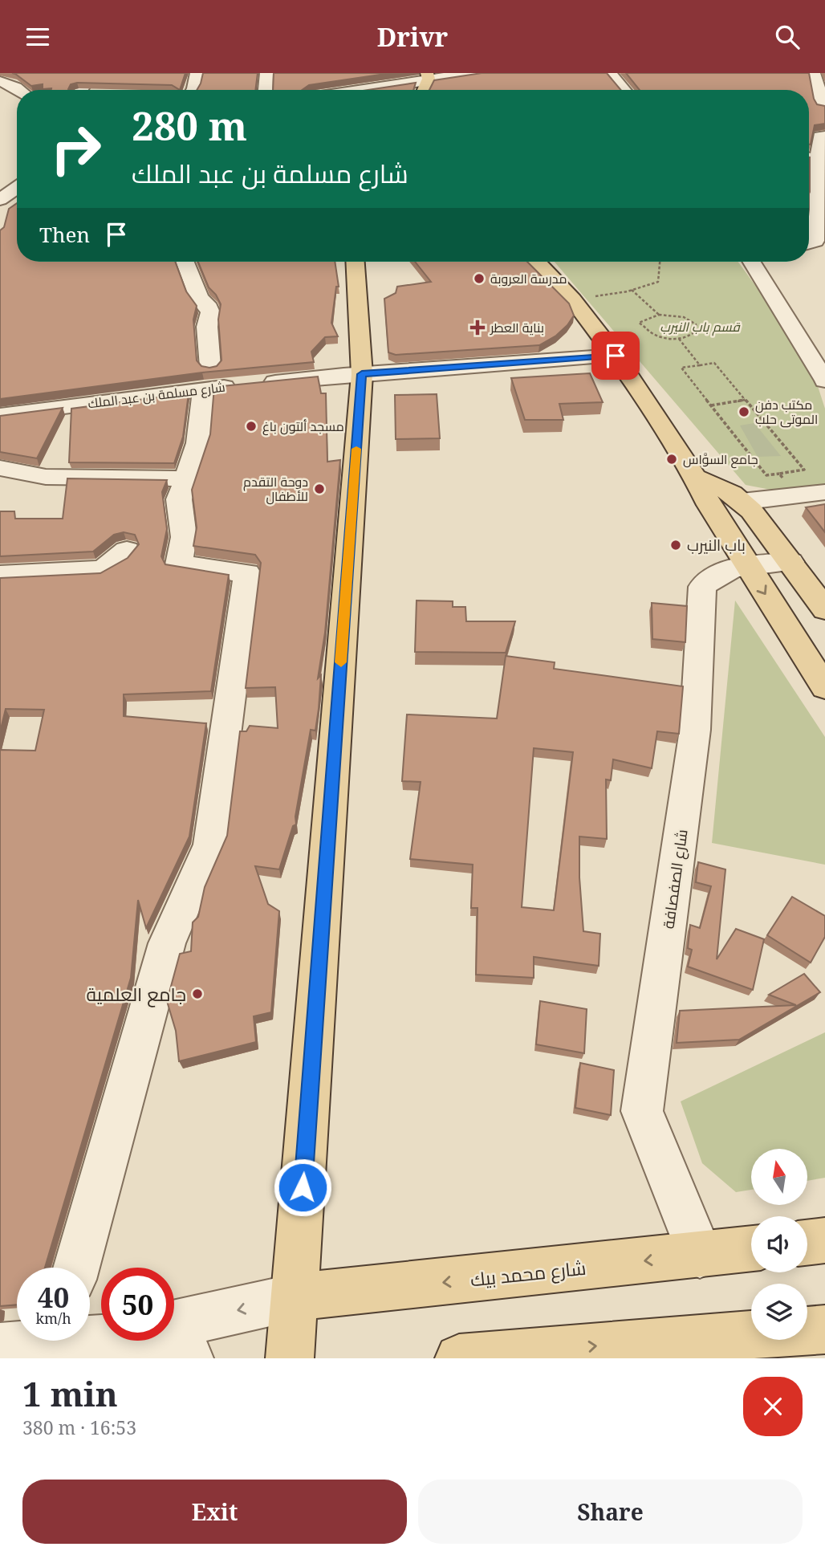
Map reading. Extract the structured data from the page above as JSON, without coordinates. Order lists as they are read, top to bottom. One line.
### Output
{"streets":{"main road":["شارع محمد بيك"],"street":["شارع مسلمة بن عبد الملك","شارع الصفصافة"]},"crossings":[["شارع الصفصافة","شارع محمد بيك"]],"parks":["قسم باب النيرب"],"places":{"other":["مدرسة العروبة","مكتب دفن الموتى حلب","مسجد ألتون باغ","جامع السوَّاس","دوحة التقدم للأطفال","باب النيرب","جامع العلمية"],"health":["بناية العطر"]},"north":"top","page":{"header":"Drivr","turn":["280 m","شارع مسلمة بن عبد الملك"],"then":"Then","speed":"40 km/h","limit":"50","heading":["1 min","380 m · 16:53"],"buttons":["Exit","Share"]}}
